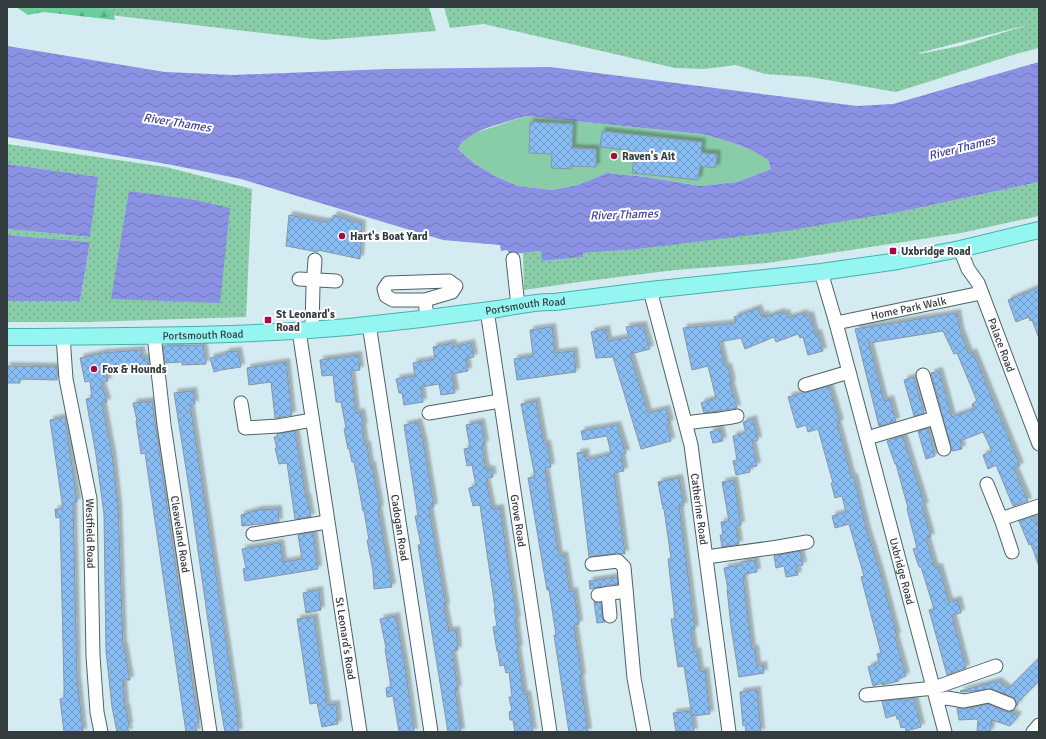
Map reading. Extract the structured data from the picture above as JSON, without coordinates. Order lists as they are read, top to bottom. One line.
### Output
{"streets":{"main road":["Portsmouth Road"],"street":["Home Park Walk","Palace Road","Catherine Road","Grove Road","Cadogan Road","Westfield Road","Cleaveland Road","Uxbridge Road","St Leonard's Road"]},"crossings":[["Portsmouth Road","Palace Road"],["Portsmouth Road","Catherine Road"],["Portsmouth Road","Grove Road"],["Portsmouth Road","Cadogan Road"],["Portsmouth Road","Westfield Road"],["Portsmouth Road","Cleaveland Road"],["Portsmouth Road","Uxbridge Road"],["Portsmouth Road","St Leonard's Road"],["Home Park Walk","Palace Road"],["Home Park Walk","Uxbridge Road"]],"water":["River Thames"],"places":{"other":["Raven's Ait","Hart's Boat Yard","Fox & Hounds"],"transit":["Uxbridge Road","St Leonard's Road"]}}
